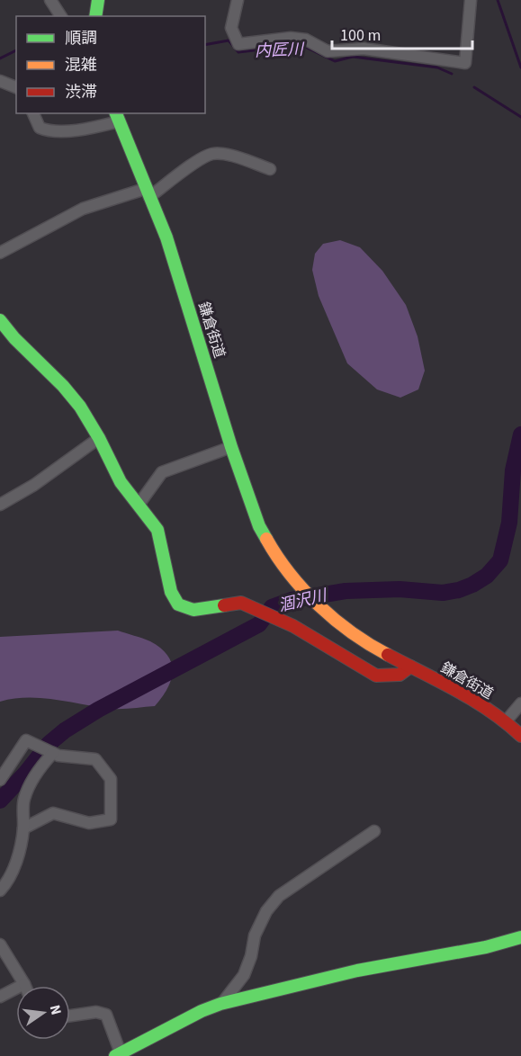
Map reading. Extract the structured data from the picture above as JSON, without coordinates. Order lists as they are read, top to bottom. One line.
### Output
{"streets":{"street":["鎌倉街道"]},"water":["内匠川","涸沢川"],"legend":["順調","混雑","渋滞"],"scale_bar":"100 m","north":"right"}
